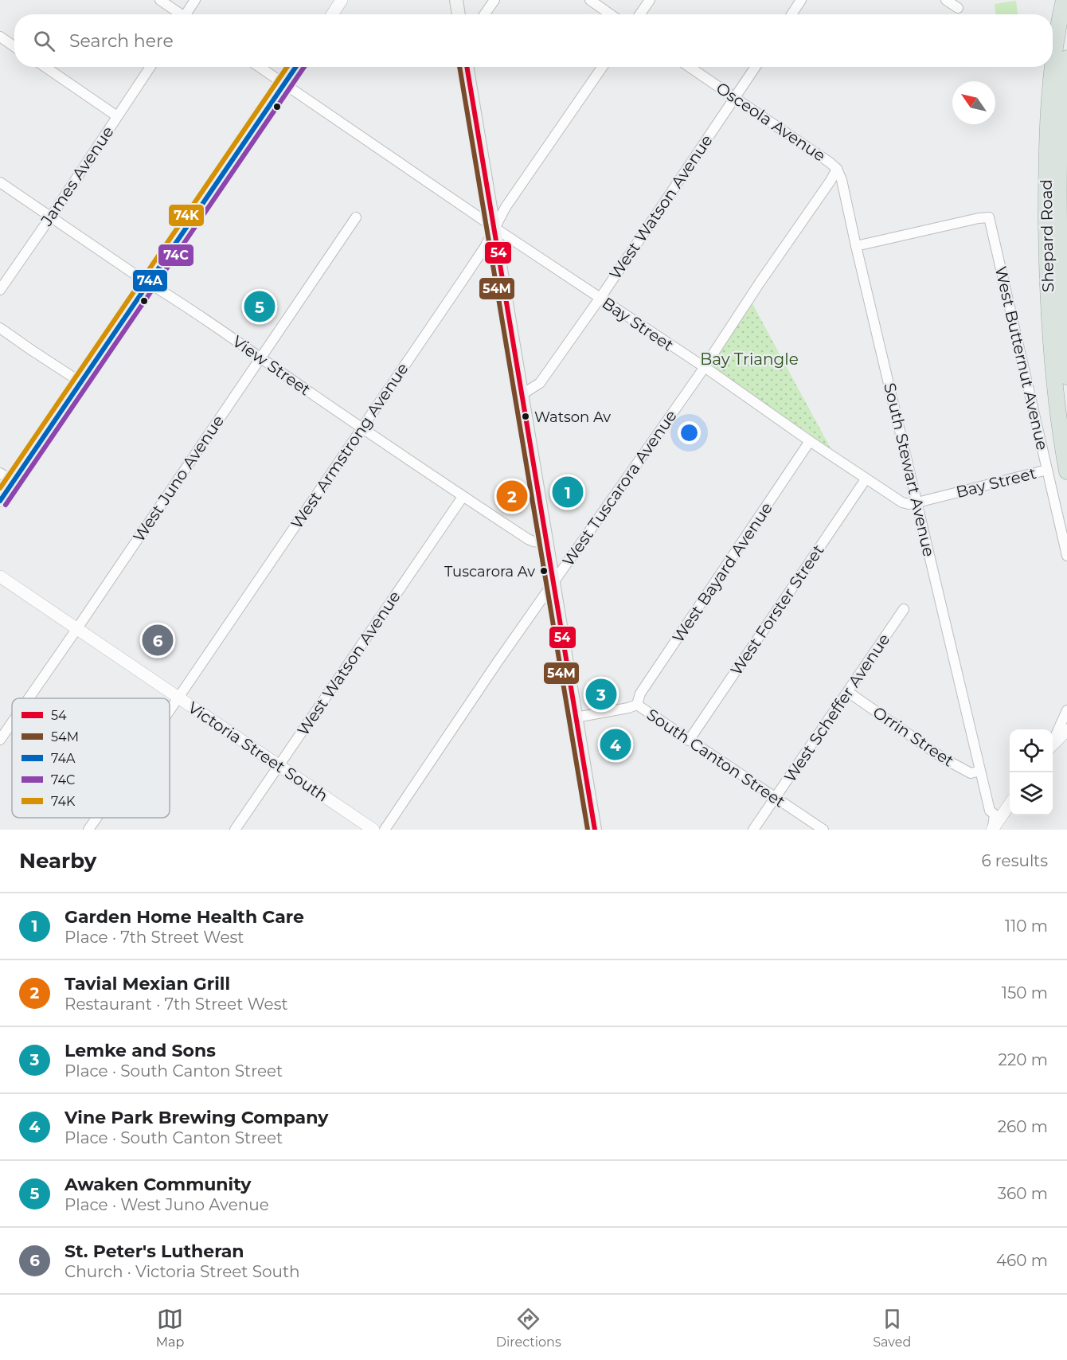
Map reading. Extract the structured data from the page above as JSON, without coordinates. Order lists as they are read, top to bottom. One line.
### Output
{"streets":{"highway":["Shepard Road"],"street":["Osceola Avenue","James Avenue","West Watson Avenue","Bay Street","West Butternut Avenue","View Street","West Armstrong Avenue","South Stewart Avenue","West Juno Avenue","West Tuscarora Avenue","West Bayard Avenue","West Forster Street","West Scheffer Avenue","Orrin Street","Victoria Street South","South Canton Street"]},"crossings":[["Osceola Avenue","West Watson Avenue"],["Osceola Avenue","South Stewart Avenue"],["Osceola Avenue","West Tuscarora Avenue"],["James Avenue","View Street"],["West Watson Avenue","Bay Street"],["West Watson Avenue","View Street"],["West Watson Avenue","Victoria Street South"],["Bay Street","West Butternut Avenue"],["Bay Street","West Armstrong Avenue"],["Bay Street","South Stewart Avenue"],["Bay Street","West Tuscarora Avenue"],["Bay Street","West Bayard Avenue"],["Bay Street","West Forster Street"],["West Butternut Avenue","South Stewart Avenue"],["View Street","West Armstrong Avenue"],["View Street","West Juno Avenue"],["West Armstrong Avenue","Victoria Street South"],["South Stewart Avenue","West Tuscarora Avenue"],["South Stewart Avenue","Orrin Street"],["West Juno Avenue","Victoria Street South"],["West Bayard Avenue","South Canton Street"],["West Forster Street","South Canton Street"],["West Scheffer Avenue","Orrin Street"],["West Scheffer Avenue","South Canton Street"]],"parks":["Bay Triangle"],"places":["Watson Av","Tuscarora Av"],"lines":["transit line 54","transit line 54M","transit line 74A","transit line 74C","transit line 74K"],"legend":["54","54M","74A","74C","74K"],"north":"top left","page":{"search":"Search here","pins":["5","1","2","6","3","4"],"heading":["Nearby","6 results"],"list":[{"mark":"1","name":"Garden Home Health Care","note":"Place · 7th Street West","value":"110 m"},{"mark":"2","name":"Tavial Mexian Grill","note":"Restaurant · 7th Street West","value":"150 m"},{"mark":"3","name":"Lemke and Sons","note":"Place · South Canton Street","value":"220 m"},{"mark":"4","name":"Vine Park Brewing Company","note":"Place · South Canton Street","value":"260 m"},{"mark":"5","name":"Awaken Community","note":"Place · West Juno Avenue","value":"360 m"},{"mark":"6","name":"St. Peter's Lutheran","note":"Church · Victoria Street South","value":"460 m"}],"nav":["Map","Directions","Saved"]}}
